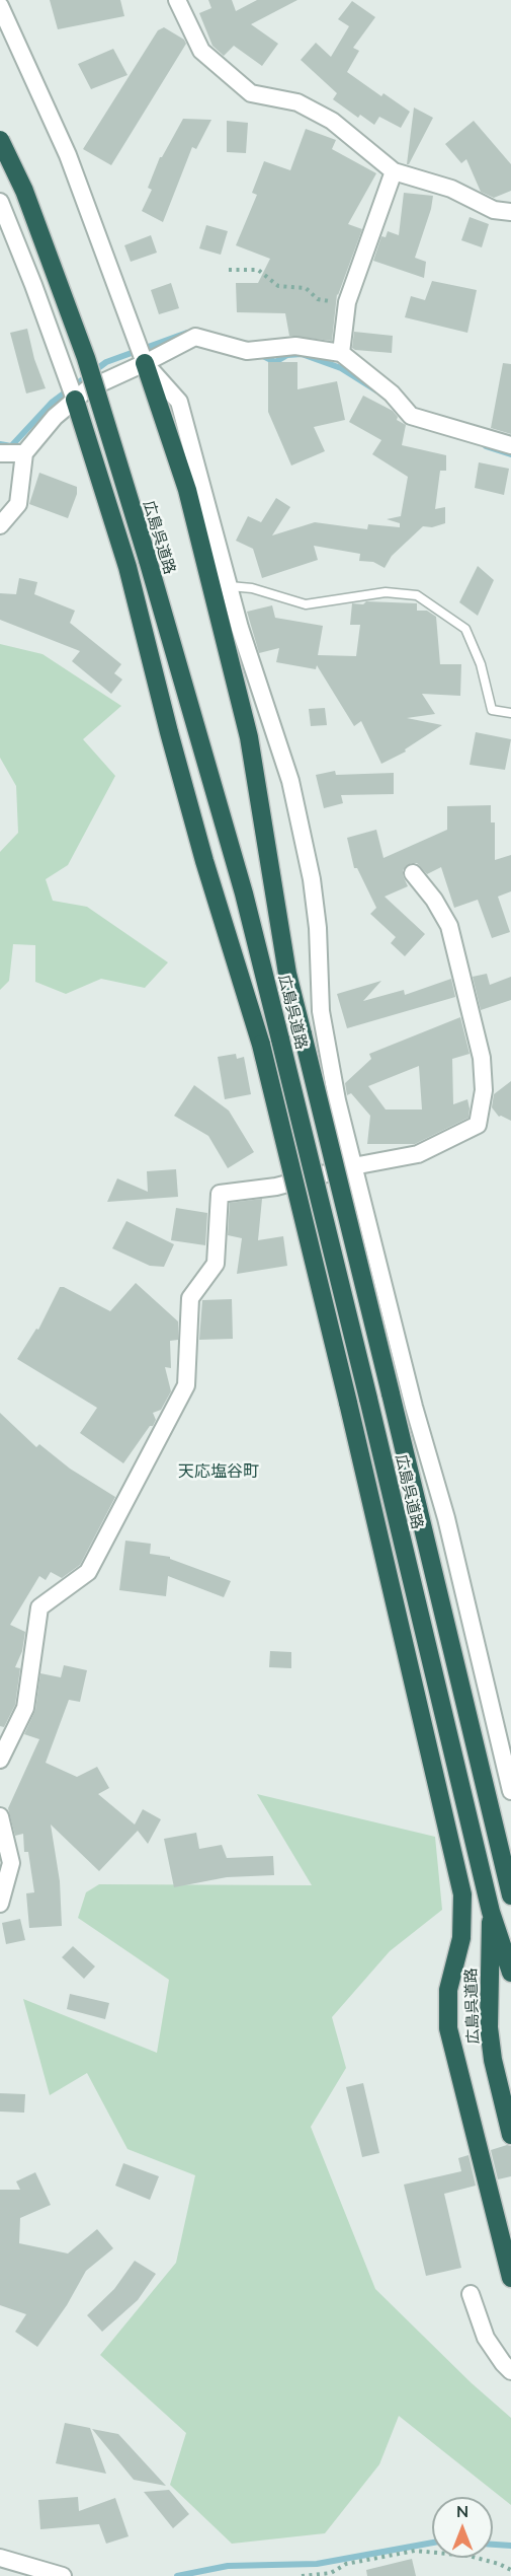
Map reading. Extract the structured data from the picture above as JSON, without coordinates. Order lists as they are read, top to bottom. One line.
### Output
{"streets":{"highway":["広島呉道路"]},"districts":["天応塩谷町"],"north":"top"}
